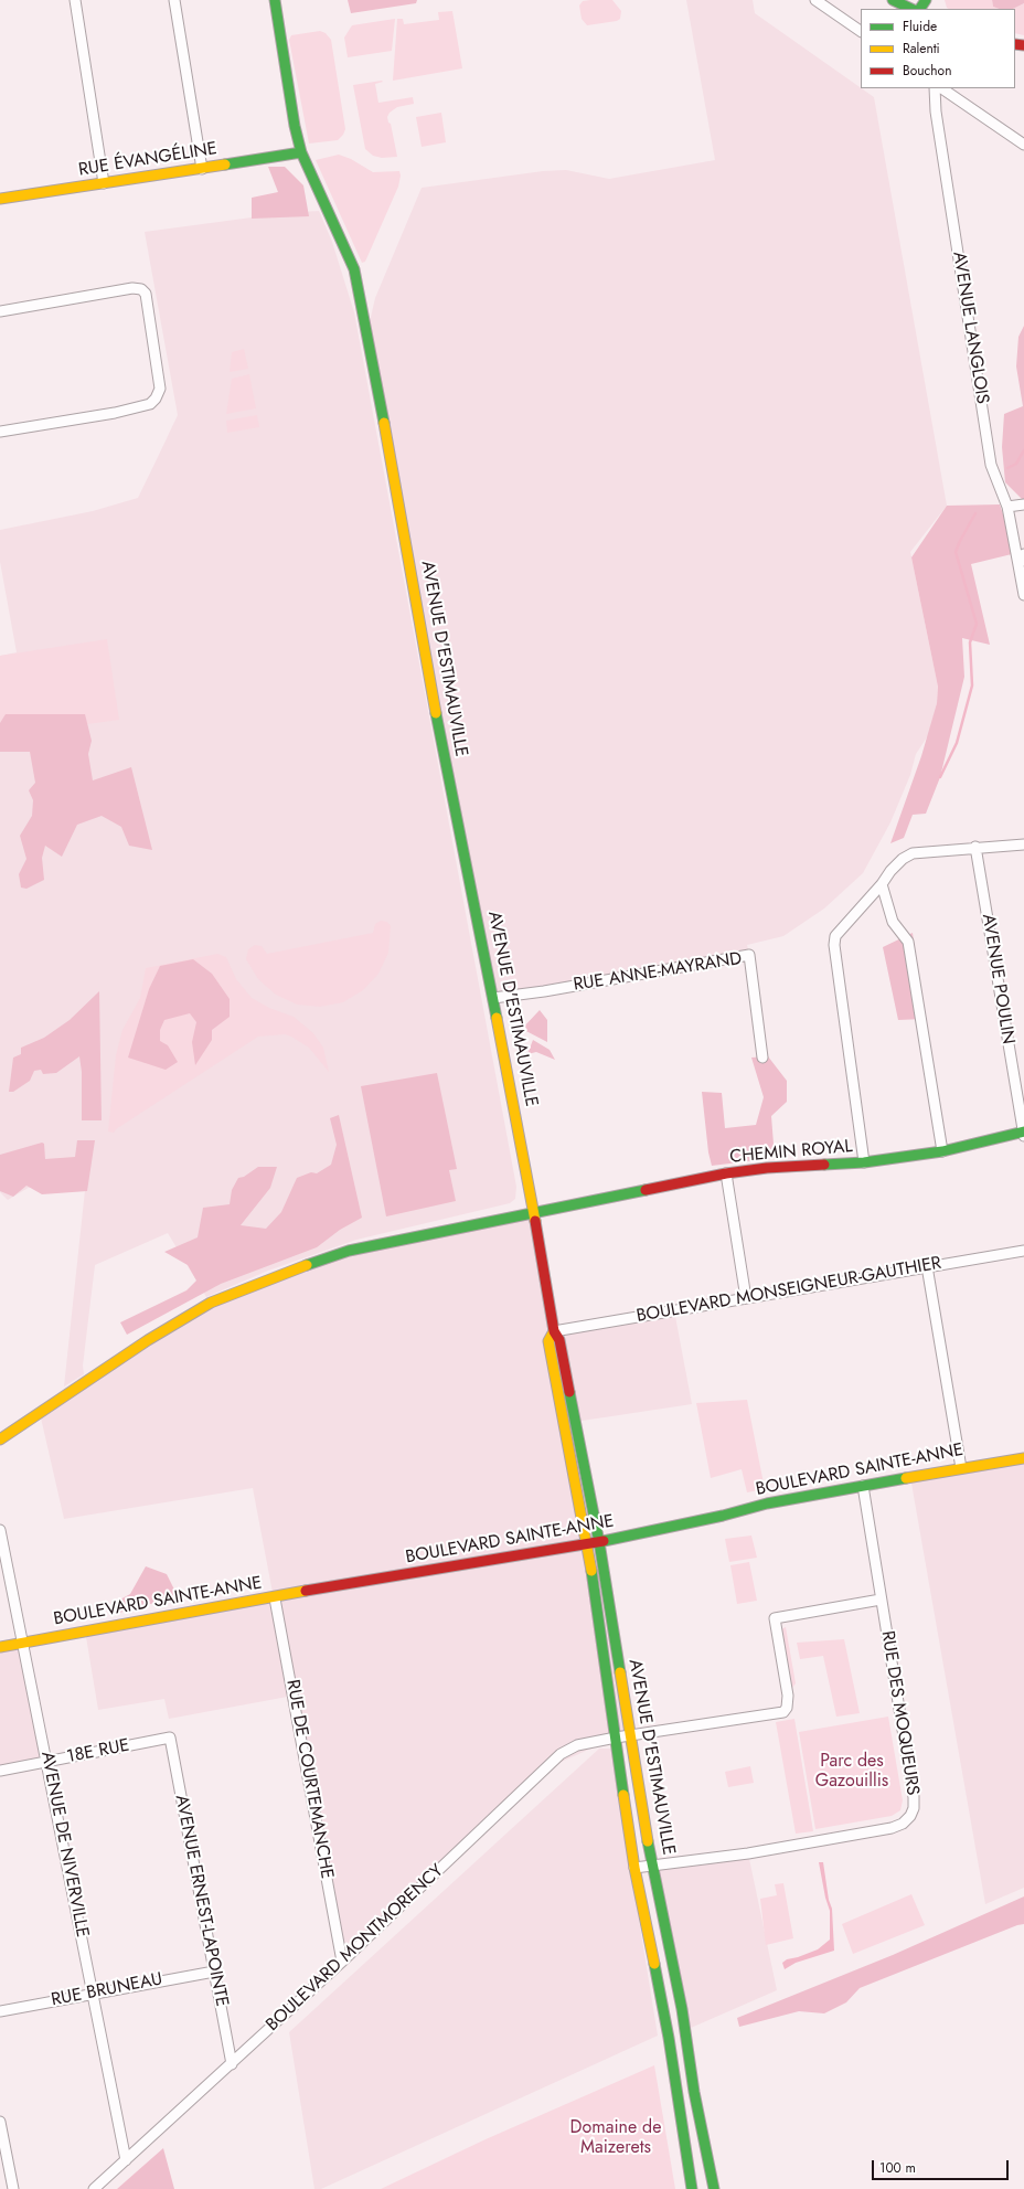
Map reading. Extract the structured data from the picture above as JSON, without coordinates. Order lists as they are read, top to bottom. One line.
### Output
{"streets":{"main road":["RUE ÉVANGÉLINE","AVENUE D'ESTIMAUVILLE","CHEMIN ROYAL","BOULEVARD SAINTE-ANNE"],"street":["AVENUE LANGLOIS","RUE ANNE-MAYRAND","AVENUE POULIN","BOULEVARD MONSEIGNEUR-GAUTHIER","RUE DES MOQUEURS","18E RUE","RUE DE COURTEMANCHE","AVENUE DE NIVERVILLE","AVENUE ERNEST-LAPOINTE","BOULEVARD MONTMORENCY","RUE BRUNEAU"]},"crossings":[["RUE ÉVANGÉLINE","AVENUE D'ESTIMAUVILLE"],["AVENUE D'ESTIMAUVILLE","RUE ANNE-MAYRAND"],["AVENUE D'ESTIMAUVILLE","CHEMIN ROYAL"],["AVENUE D'ESTIMAUVILLE","BOULEVARD MONSEIGNEUR-GAUTHIER"],["AVENUE D'ESTIMAUVILLE","BOULEVARD SAINTE-ANNE"],["AVENUE D'ESTIMAUVILLE","RUE DES MOQUEURS"],["AVENUE D'ESTIMAUVILLE","BOULEVARD MONTMORENCY"],["AVENUE POULIN","CHEMIN ROYAL"],["BOULEVARD SAINTE-ANNE","RUE DES MOQUEURS"],["BOULEVARD SAINTE-ANNE","RUE DE COURTEMANCHE"],["BOULEVARD SAINTE-ANNE","AVENUE DE NIVERVILLE"],["RUE DES MOQUEURS","BOULEVARD MONTMORENCY"],["18E RUE","AVENUE DE NIVERVILLE"],["18E RUE","AVENUE ERNEST-LAPOINTE"],["RUE DE COURTEMANCHE","BOULEVARD MONTMORENCY"],["AVENUE DE NIVERVILLE","BOULEVARD MONTMORENCY"],["AVENUE DE NIVERVILLE","RUE BRUNEAU"],["AVENUE ERNEST-LAPOINTE","BOULEVARD MONTMORENCY"],["AVENUE ERNEST-LAPOINTE","RUE BRUNEAU"]],"parks":["Parc des Gazouillis","Domaine de Maizerets"],"legend":["Fluide","Ralenti","Bouchon"],"scale_bar":"100 m"}
